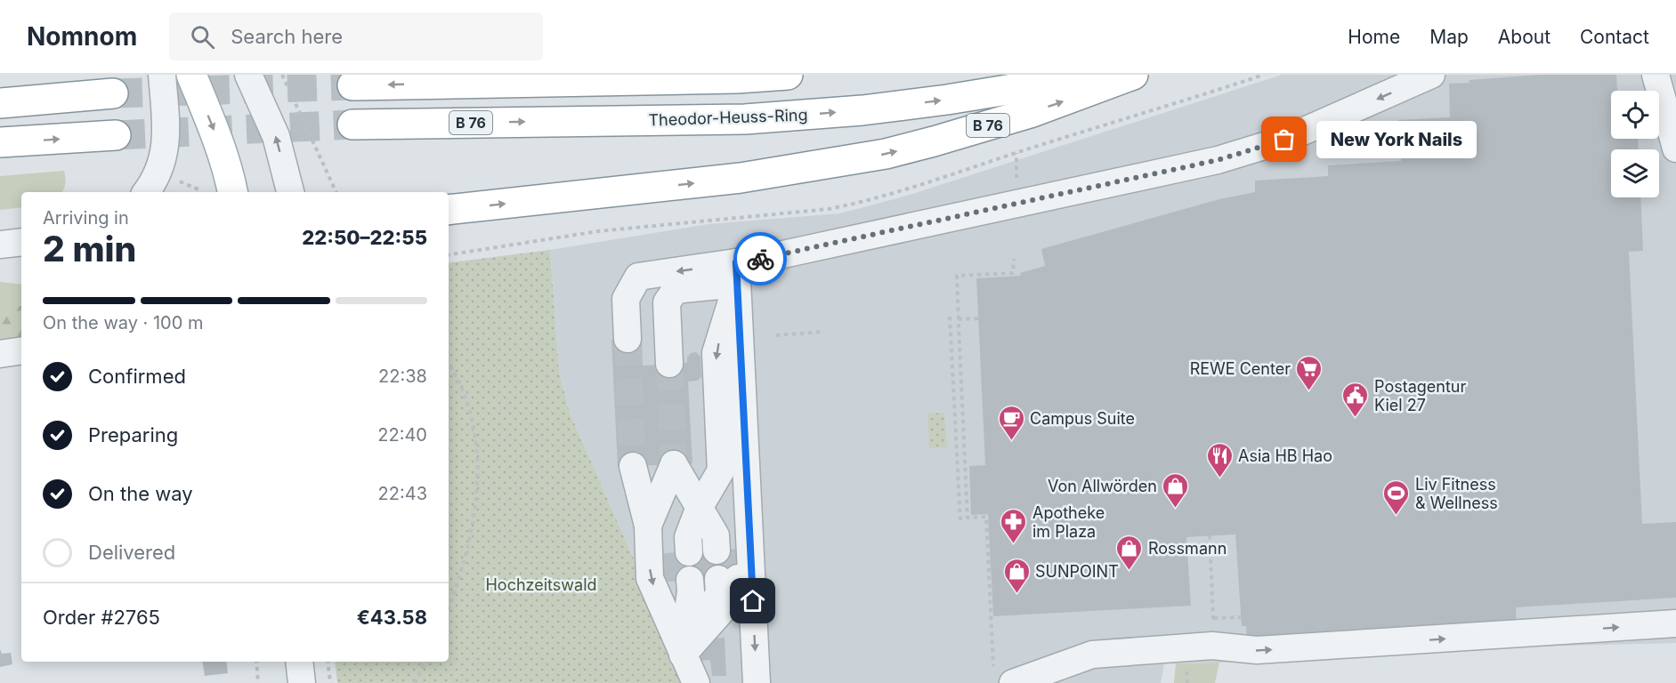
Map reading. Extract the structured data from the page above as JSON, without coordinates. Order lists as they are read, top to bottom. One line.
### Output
{"streets":{"main road":["Theodor-Heuss-Ring","B 76"]},"parks":["Hochzeitswald"],"places":{"other":["New York Nails"],"supermarket":["REWE Center"],"public building":["Postagentur Kiel 27"],"cafe":["Campus Suite"],"restaurant":["Asia HB Hao"],"shop":["Von Allwörden","Rossmann","SUNPOINT"],"sports":["Liv Fitness & Wellness"],"pharmacy":["Apotheke im Plaza"]},"page":{"header":"Nomnom","search":"Search here","nav":["Home","Map","About","Contact"],"bubble":"New York Nails","heading":["2 min","Arriving in","22:50–22:55"],"panel":["Order #2765","€43.58"],"bar":"On the way · 100 m","list":[["Confirmed","22:38"],["Preparing","22:40"],["On the way","22:43"],"Delivered"]}}
